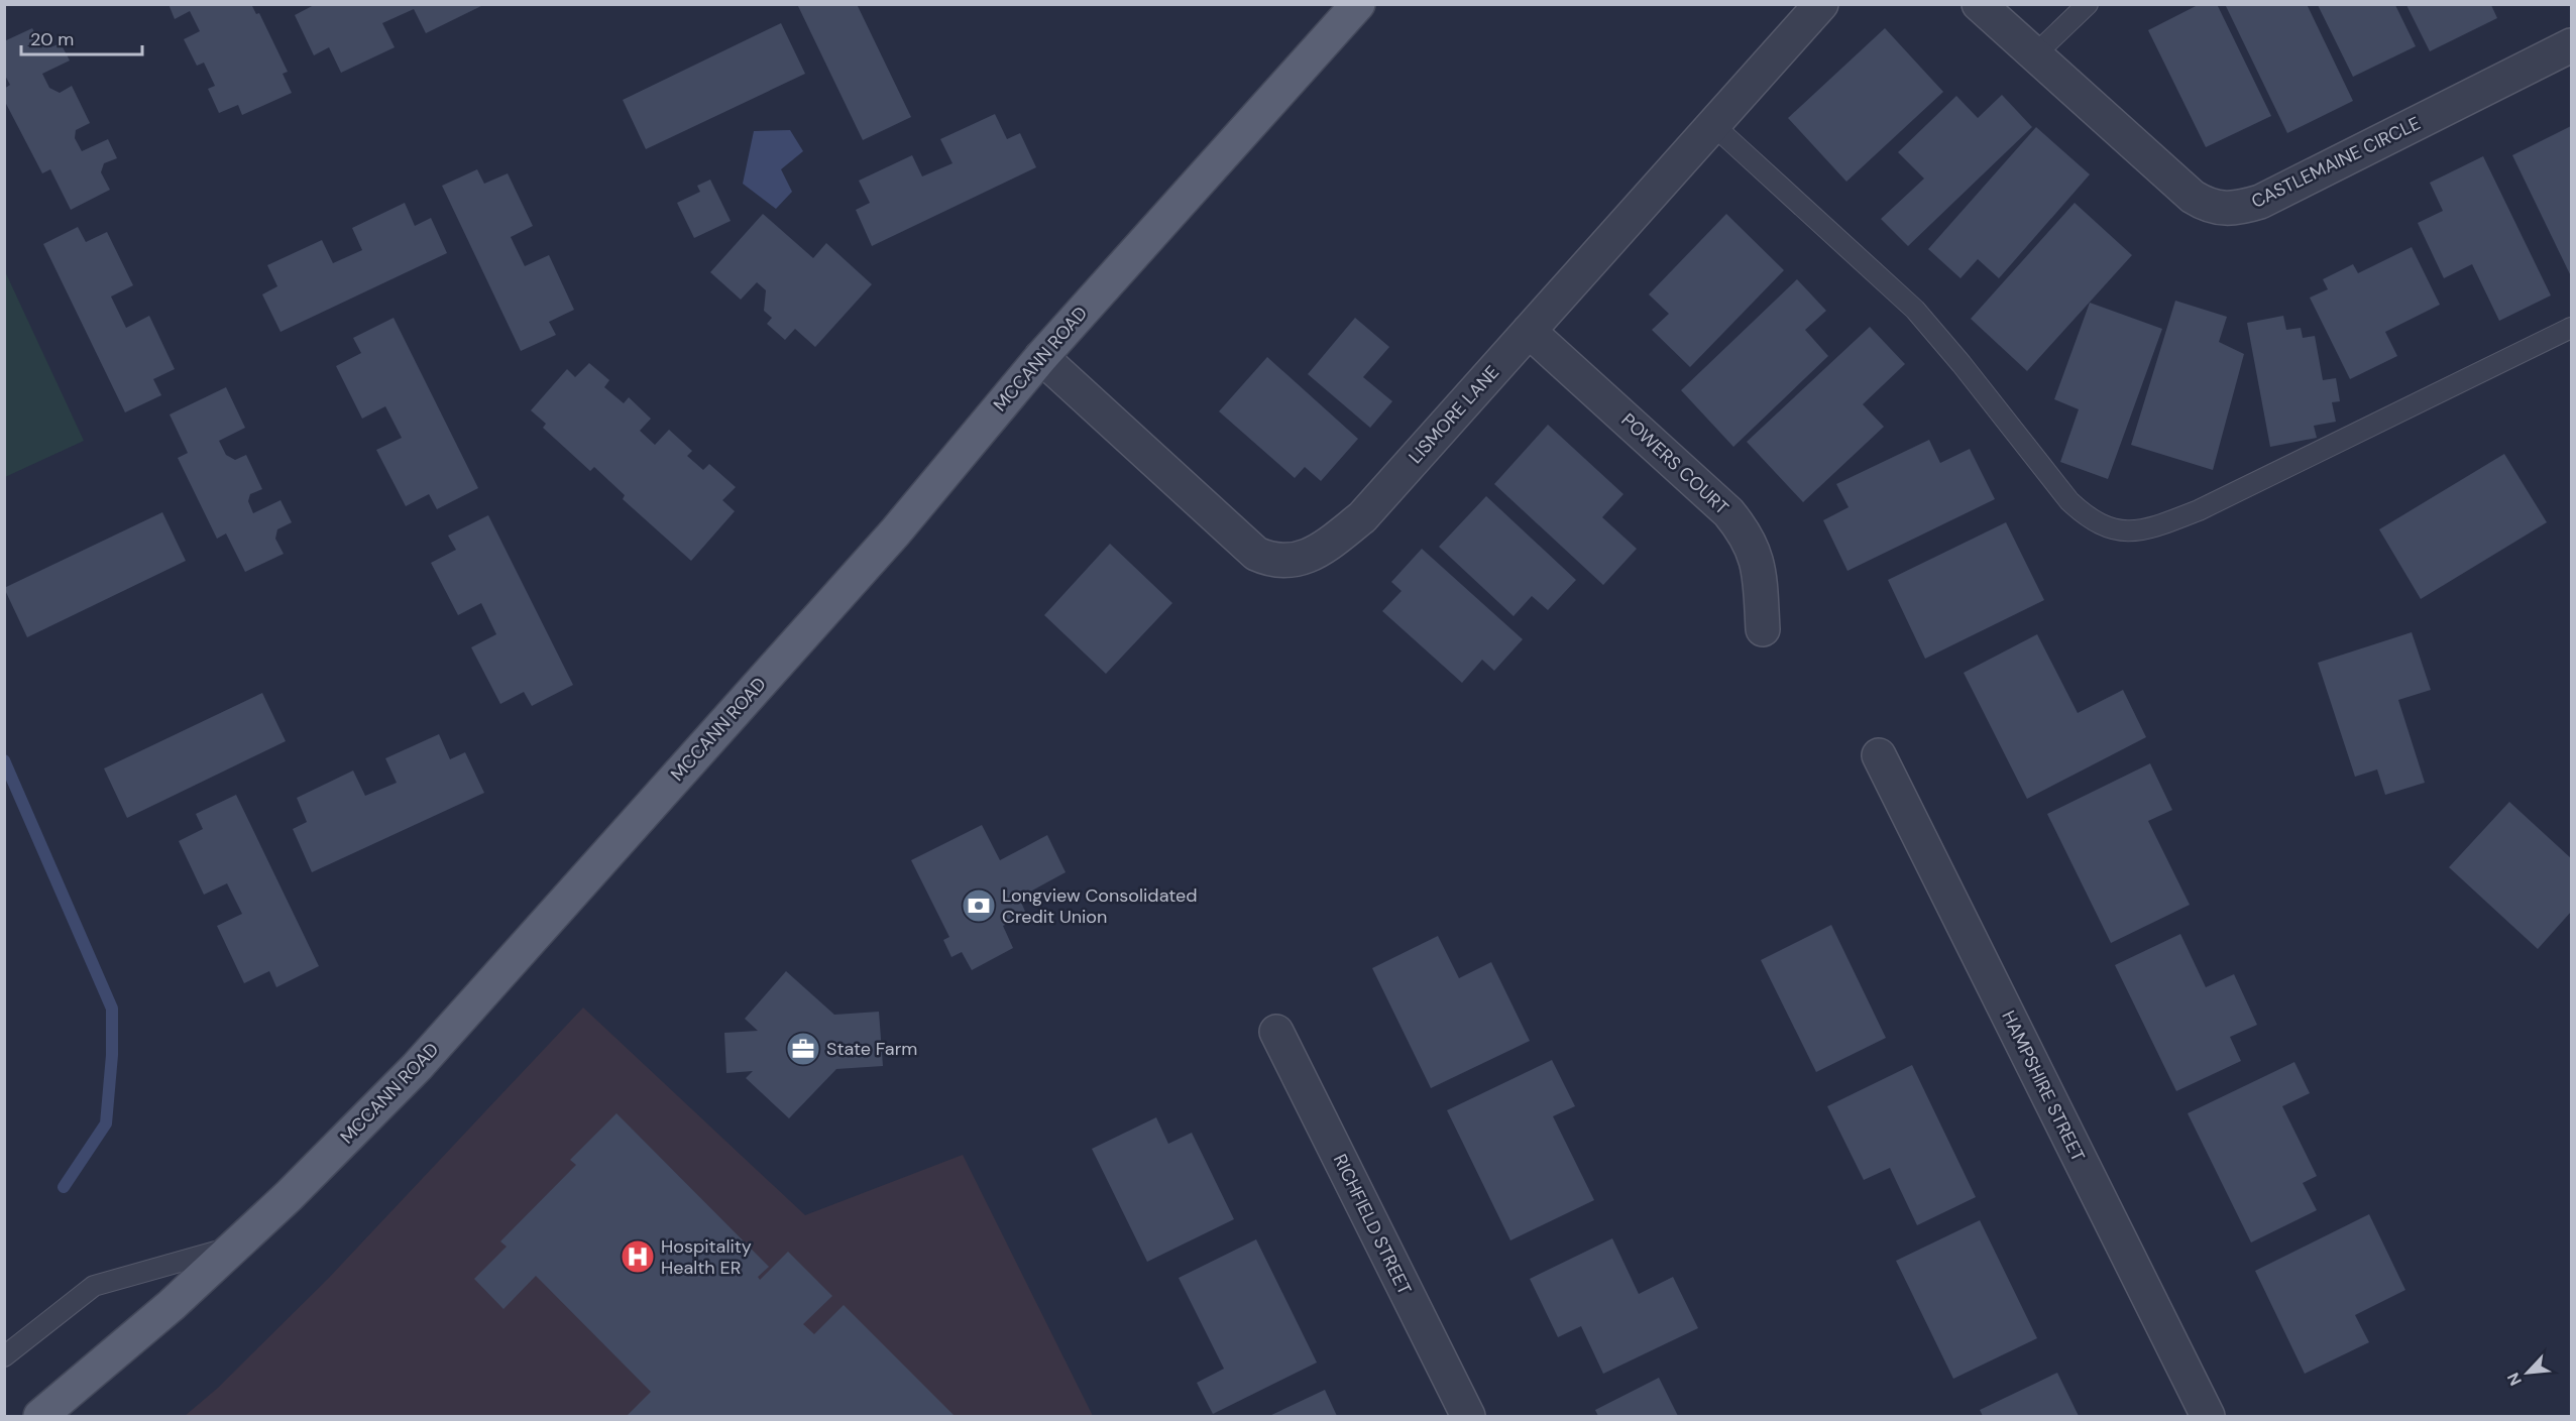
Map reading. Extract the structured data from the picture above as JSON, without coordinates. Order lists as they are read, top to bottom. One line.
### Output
{"streets":{"main road":["MCCANN ROAD"],"street":["CASTLEMAINE CIRCLE","LISMORE LANE","POWERS COURT","HAMPSHIRE STREET","RICHFIELD STREET"]},"crossings":[["MCCANN ROAD","LISMORE LANE"],["LISMORE LANE","POWERS COURT"]],"places":{"bank":["Longview Consolidated Credit Union"],"office":["State Farm"],"hospital":["Hospitality Health ER"]},"scale_bar":"20 m","north":"bottom left"}
